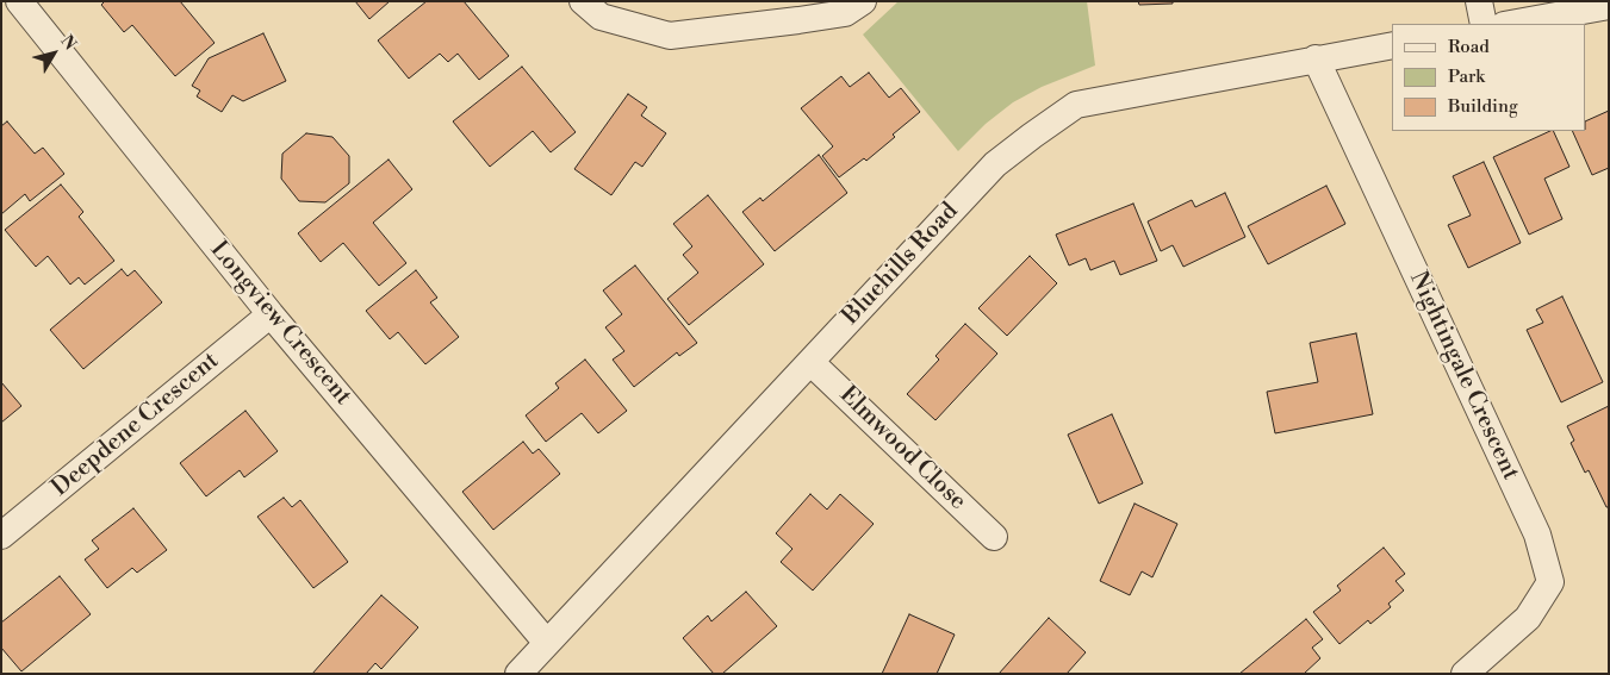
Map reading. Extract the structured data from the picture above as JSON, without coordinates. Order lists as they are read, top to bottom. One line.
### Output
{"streets":{"street":["Bluehills Road","Longview Crescent","Nightingale Crescent","Deepdene Crescent","Elmwood Close"]},"crossings":[["Bluehills Road","Longview Crescent"],["Bluehills Road","Nightingale Crescent"],["Bluehills Road","Elmwood Close"],["Longview Crescent","Deepdene Crescent"]],"legend":["Road","Park","Building"],"north":"top right"}
